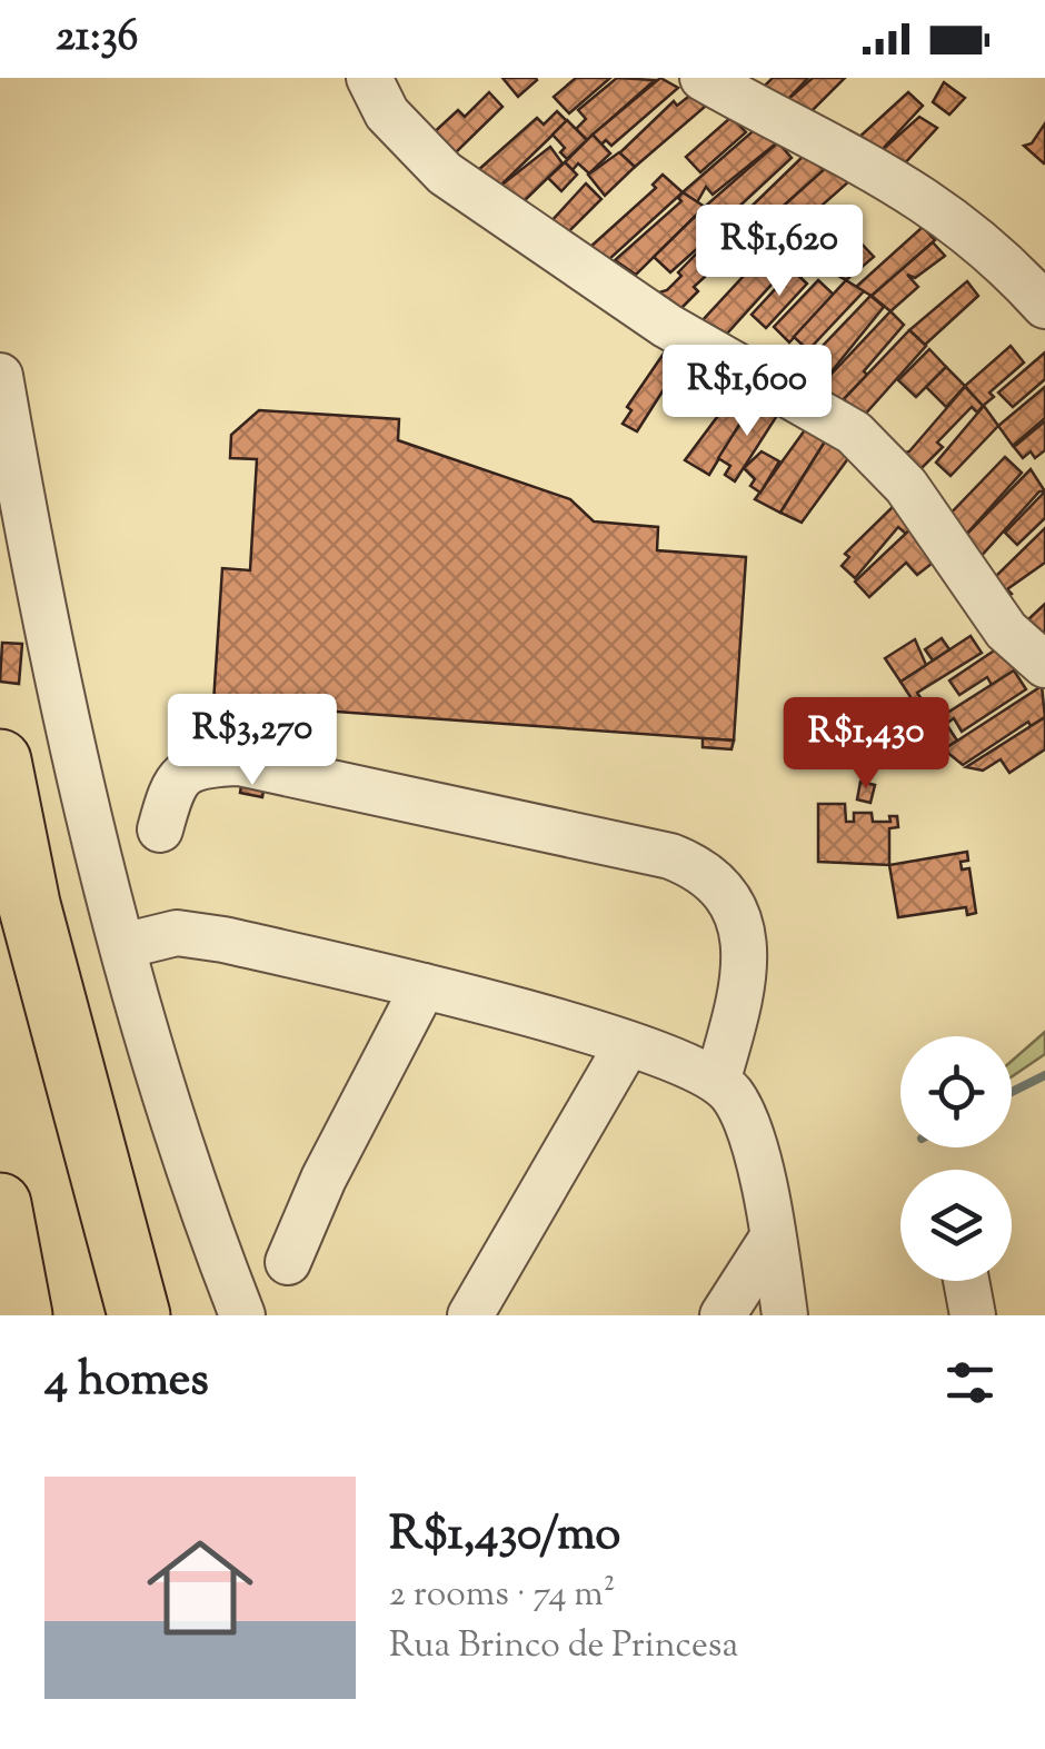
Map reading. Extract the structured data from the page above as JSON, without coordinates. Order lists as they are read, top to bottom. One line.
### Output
{"page":{"status":"21:36","price":["R$1,620","R$1,600","R$3,270","R$1,430"],"heading":"4 homes","list":[{"name":"R$1,430/mo","note":"2 rooms · 74 m² · Rua Brinco de Princesa"}]}}
